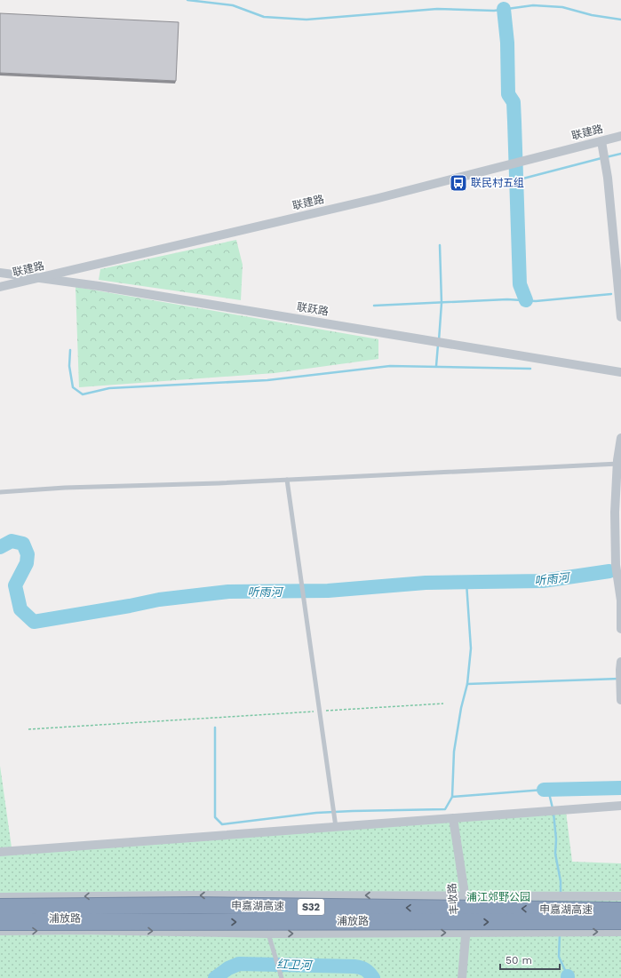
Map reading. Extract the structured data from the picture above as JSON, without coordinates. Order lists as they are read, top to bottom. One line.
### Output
{"streets":{"highway":["申嘉湖高速","S32"],"street":["联建路","联跃路","丰收路","浦放路"]},"crossings":[["联建路","联跃路"],["丰收路","浦放路"]],"water":["听雨河","红卫河"],"parks":["浦江郊野公园"],"places":{"bus stop":["联民村五组"]},"scale_bar":"50 m"}
